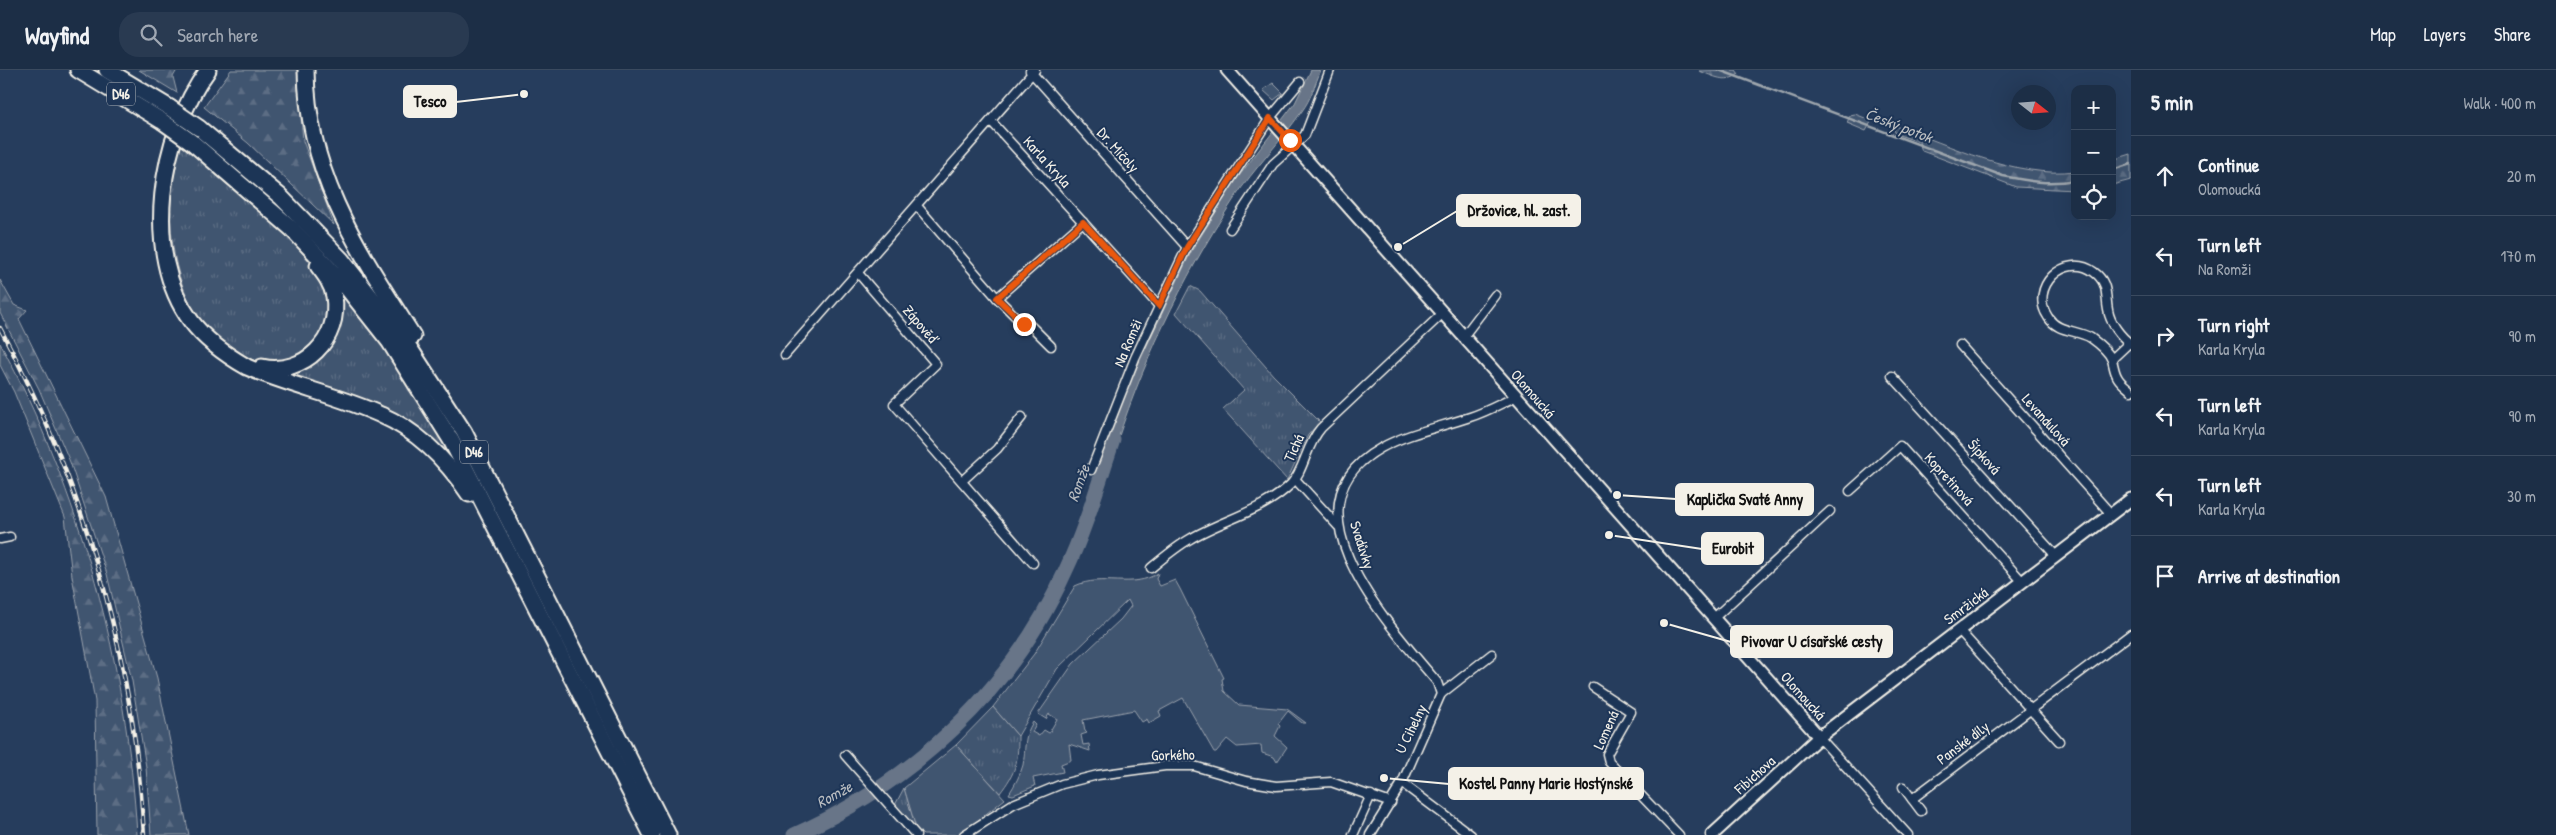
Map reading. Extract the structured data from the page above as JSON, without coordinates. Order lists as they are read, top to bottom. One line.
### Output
{"streets":{"highway":["D46"],"street":["Dr. Mičoly","Karla Kryla","Zápověď","Na Romži","Olomoucká","Levandulová","Tichá","Šípková","Kopretinová","Svadůvky","Smržická","U Cihelny","Lomená","Panské díly","Gorkého","Fibichova"]},"crossings":[["Dr. Mičoly","Na Romži"],["Karla Kryla","Na Romži"],["Na Romži","Olomoucká"],["Olomoucká","Tichá"],["Olomoucká","Svadůvky"],["Olomoucká","Smržická"],["Olomoucká","Fibichova"],["Levandulová","Smržická"],["Šípková","Smržická"],["Kopretinová","Smržická"],["Svadůvky","U Cihelny"],["Smržická","Fibichova"],["U Cihelny","Gorkého"]],"water":["Český potok","Romže"],"places":["Tesco","Držovice, hl. zast.","Kaplička Svaté Anny","Eurobit","Pivovar U císařské cesty","Kostel Panny Marie Hostýnské"],"north":"right","page":{"header":"Wayfind","search":"Search here","nav":["Map","Layers","Share"],"heading":["5 min","Walk · 400 m"],"map_buttons":["+","−"],"list":[["Continue","Olomoucká","20 m"],["Turn left","Na Romži","170 m"],["Turn right","Karla Kryla","90 m"],["Turn left","Karla Kryla","90 m"],["Turn left","Karla Kryla","30 m"],"Arrive at destination"]}}
